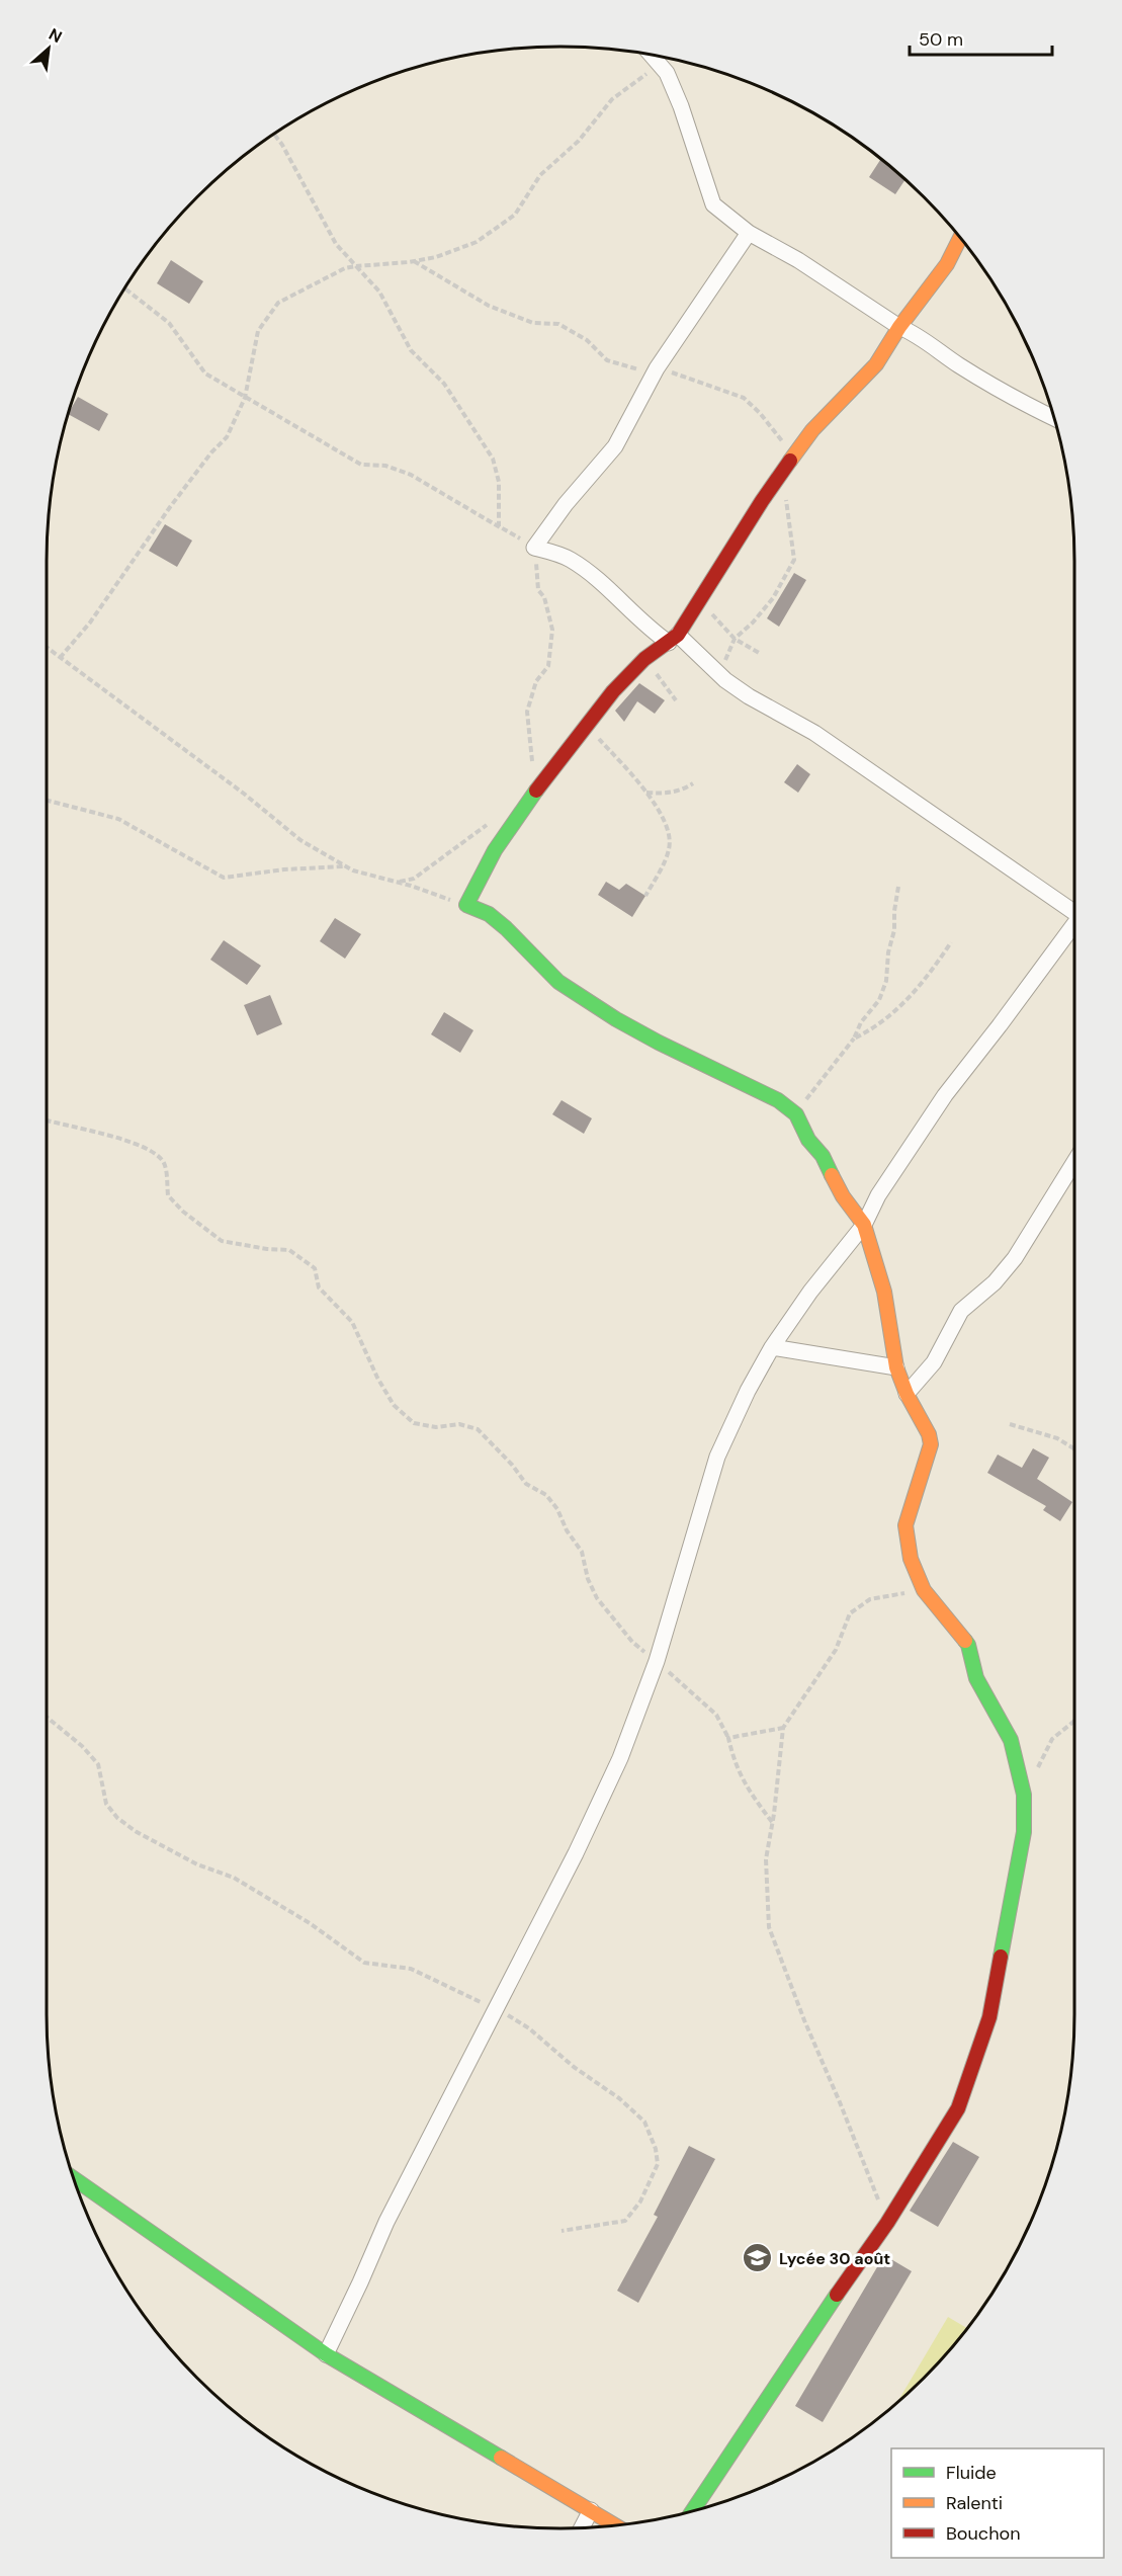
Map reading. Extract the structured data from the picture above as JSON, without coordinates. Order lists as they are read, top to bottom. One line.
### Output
{"places":{"school or university":["Lycée 30 août"]},"legend":["Fluide","Ralenti","Bouchon"],"scale_bar":"50 m","north":"top right"}
